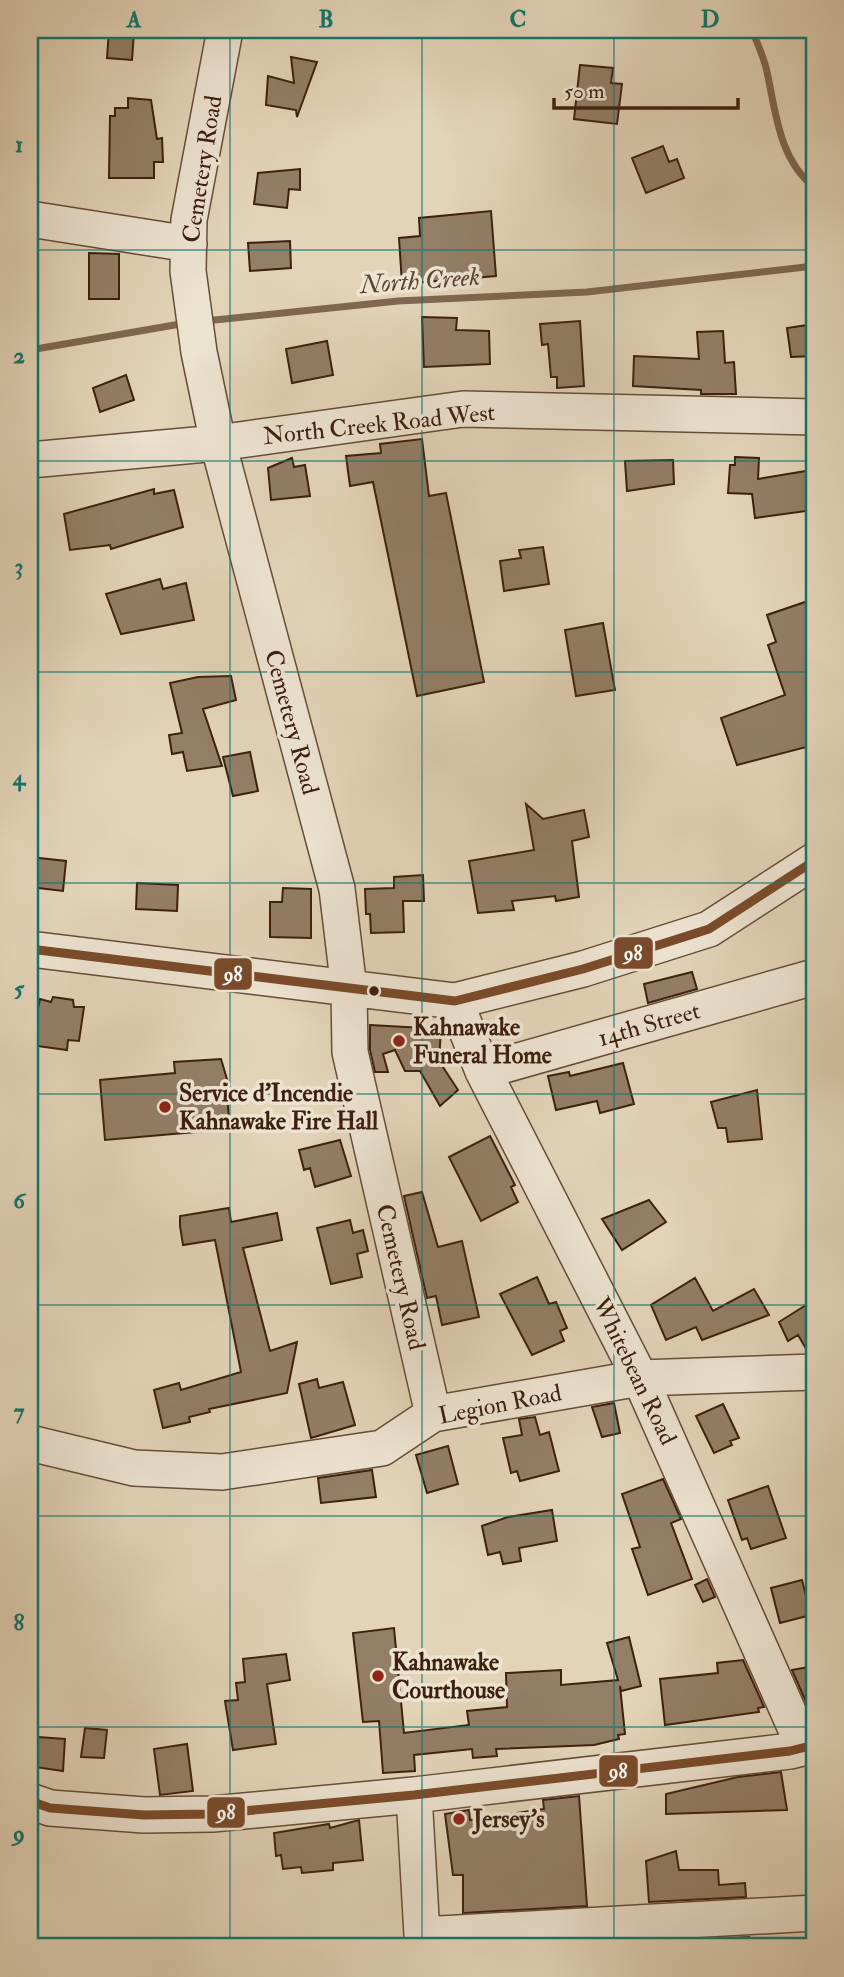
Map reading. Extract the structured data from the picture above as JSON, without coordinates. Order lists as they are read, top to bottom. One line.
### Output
{"streets":{"street":["Cemetery Road","North Creek Road West","14th Street","Whitebean Road","Legion Road"]},"crossings":[["Cemetery Road","North Creek Road West"],["Cemetery Road","Legion Road"],["14th Street","Whitebean Road"],["Whitebean Road","Legion Road"]],"water":["North Creek"],"places":["Kahnawake Funeral Home","Service d'Incendie Kahnawake Fire Hall","Kahnawake Courthouse","Jersey's"],"lines":["transit line 98"],"scale_bar":"50 m","grid":{"columns":["A","B","C","D"],"rows":["1","2","3","4","5","6","7","8","9"]}}
